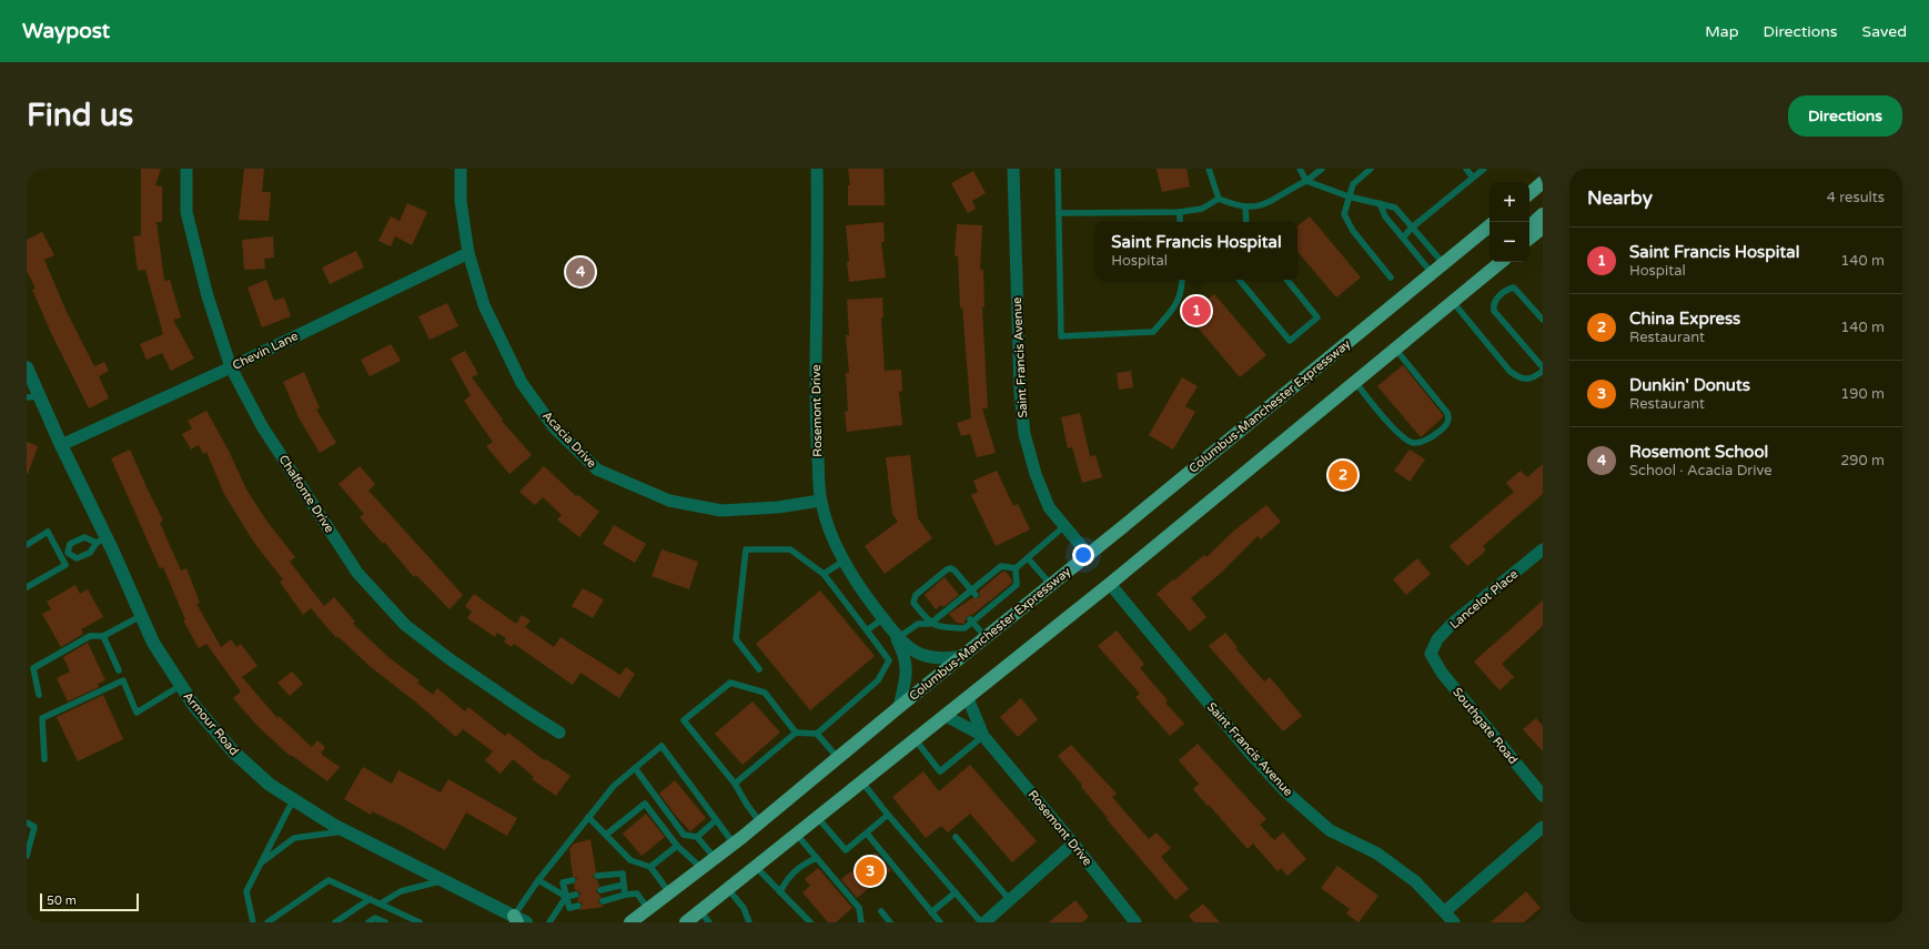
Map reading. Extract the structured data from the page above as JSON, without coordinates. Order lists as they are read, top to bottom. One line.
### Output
{"streets":{"main road":["Columbus-Manchester Expressway"],"street":["Chevin Lane","Saint Francis Avenue","Rosemont Drive","Acacia Drive","Chalfonte Drive","Lancelot Place","Armour Road","Southgate Road"]},"crossings":[["Chevin Lane","Acacia Drive"],["Chevin Lane","Chalfonte Drive"],["Chevin Lane","Armour Road"],["Saint Francis Avenue","Columbus-Manchester Expressway"],["Columbus-Manchester Expressway","Rosemont Drive"],["Rosemont Drive","Acacia Drive"],["Lancelot Place","Southgate Road"]],"scale_bar":"50 m","page":{"header":"Waypost","nav":["Map","Directions","Saved"],"buttons":"Directions","title":"Find us","heading":["Nearby","4 results"],"map_buttons":["+","−"],"popup":["Saint Francis Hospital","Hospital"],"list":[{"mark":"1","name":"Saint Francis Hospital","note":"Hospital","value":"140 m"},{"mark":"2","name":"China Express","note":"Restaurant","value":"140 m"},{"mark":"3","name":"Dunkin' Donuts","note":"Restaurant","value":"190 m"},{"mark":"4","name":"Rosemont School","note":"School · Acacia Drive","value":"290 m"}],"pins":["4","1","2","3"],"scale":"50 m"}}
